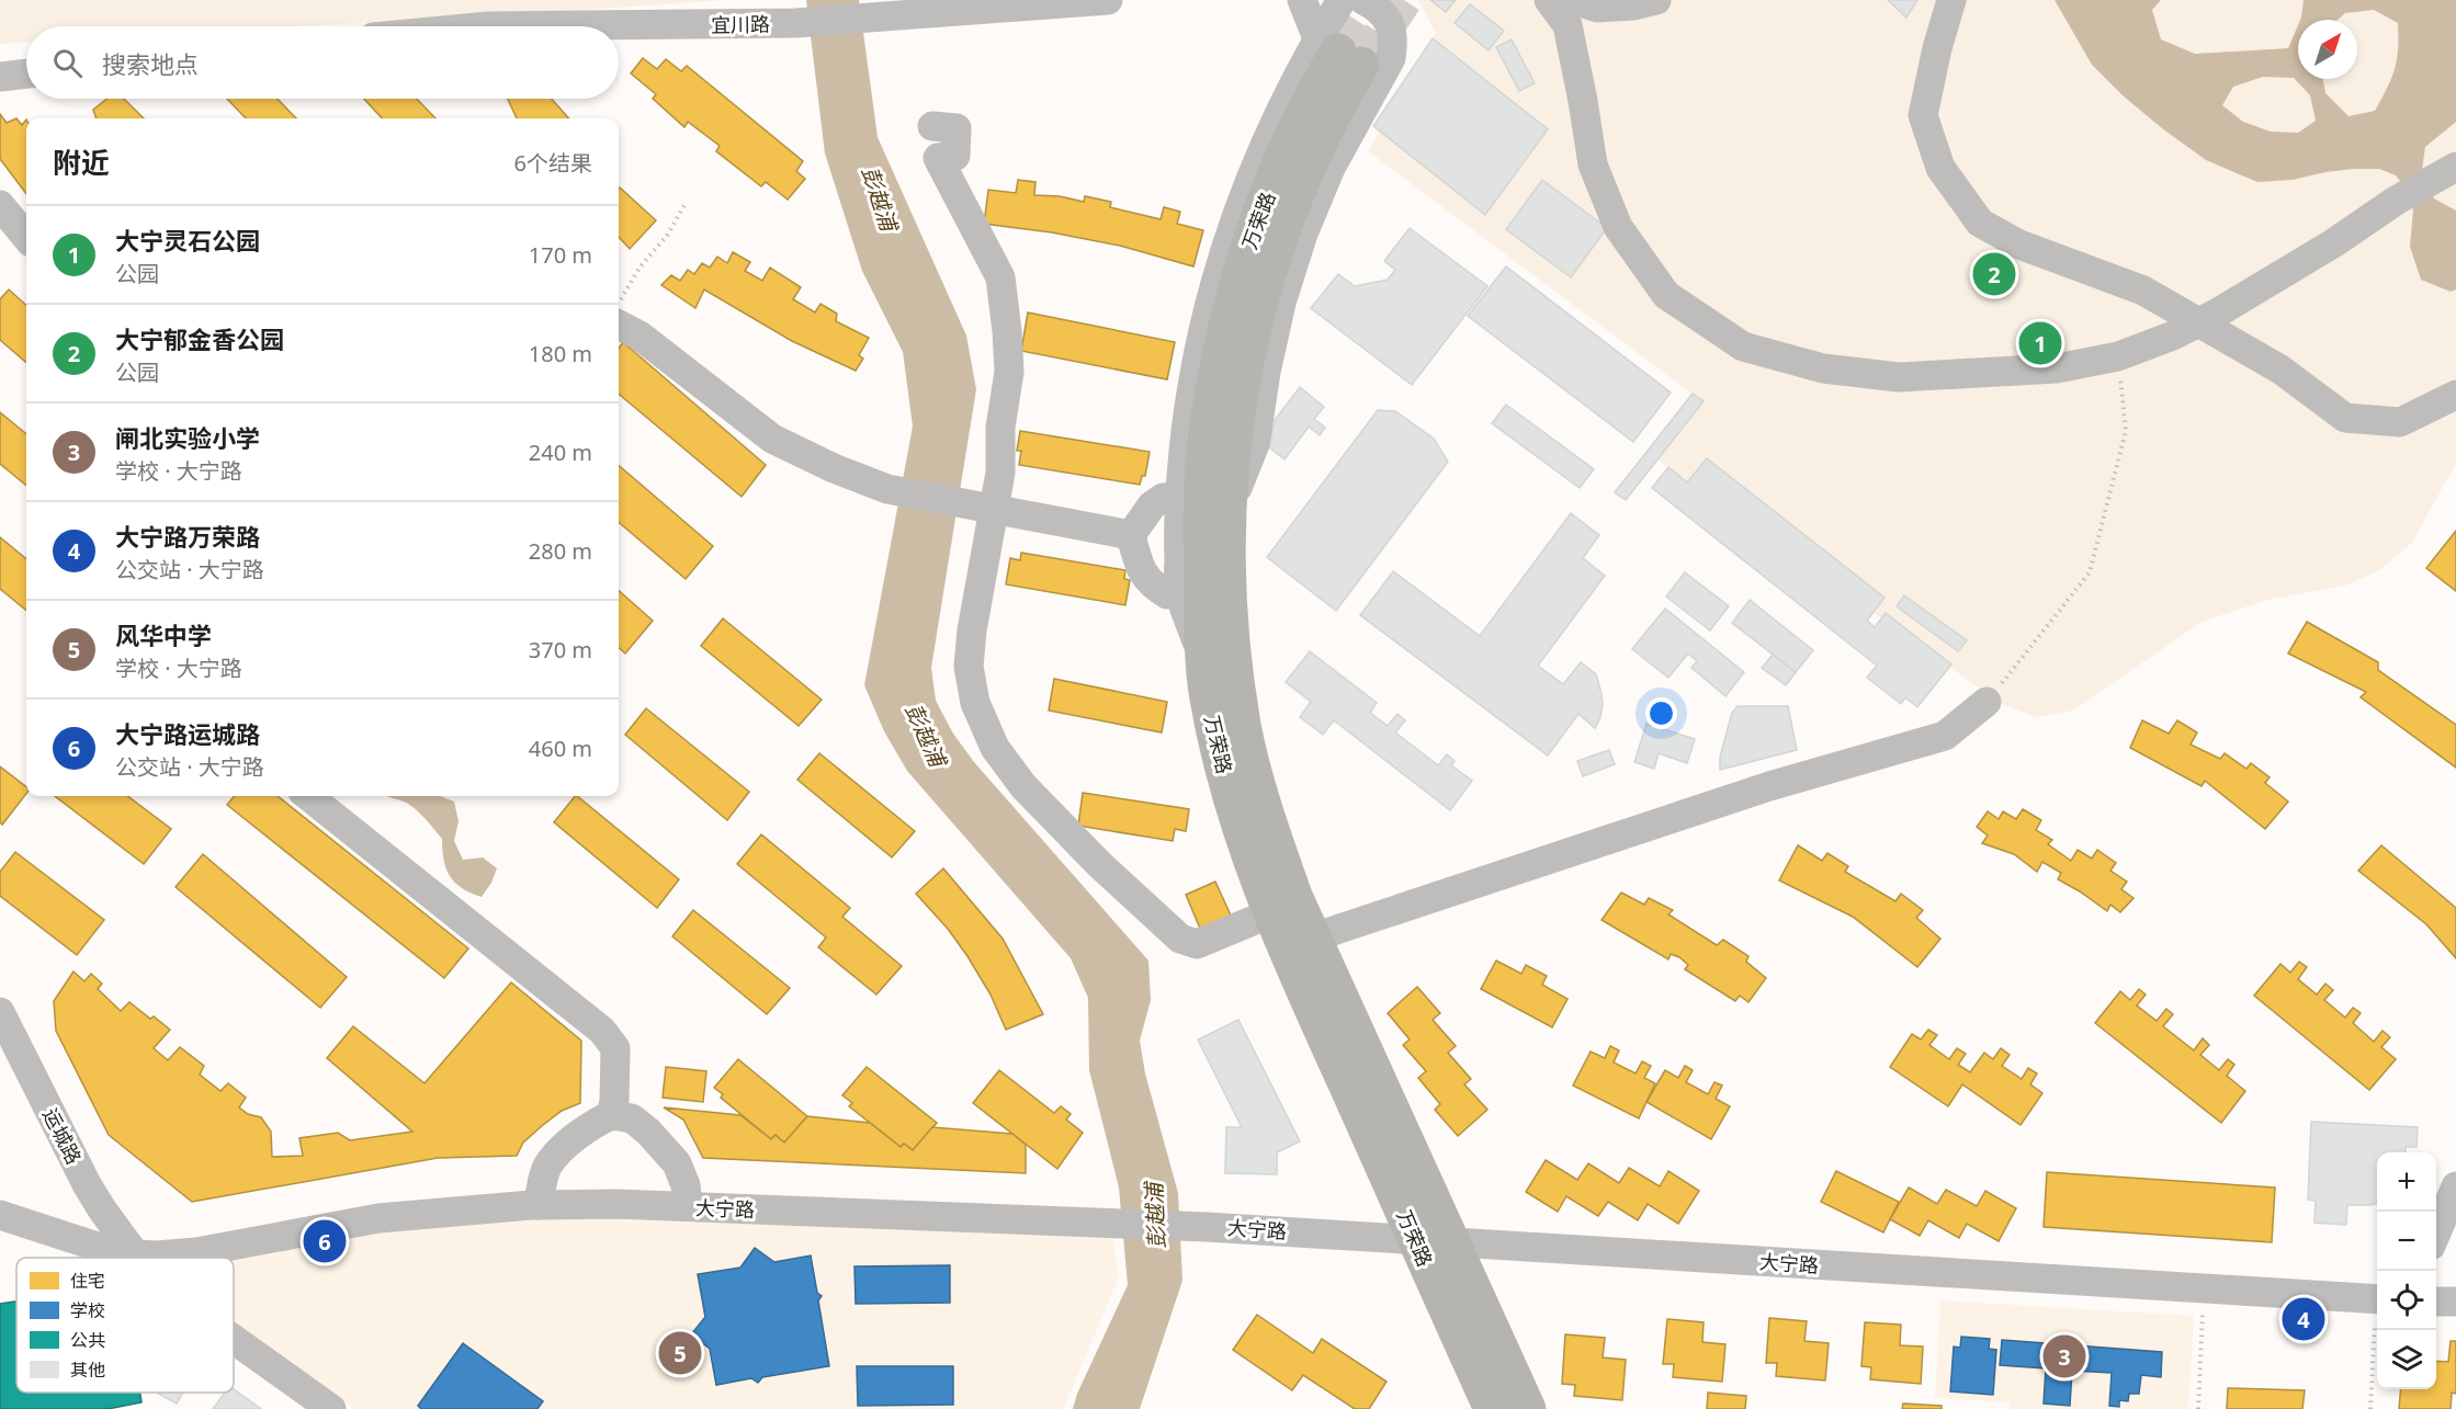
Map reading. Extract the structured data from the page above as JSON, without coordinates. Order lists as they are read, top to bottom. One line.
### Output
{"streets":{"main road":["万荣路"],"street":["宜川路","运城路","大宁路"]},"crossings":[["万荣路","大宁路"],["运城路","大宁路"]],"water":["彭越浦"],"legend":["住宅","学校","公共","其他"],"north":"top right","page":{"search":"搜索地点","heading":["附近","6个结果"],"list":[{"mark":"1","name":"大宁灵石公园","note":"公园","value":"170 m"},{"mark":"2","name":"大宁郁金香公园","note":"公园","value":"180 m"},{"mark":"3","name":"闸北实验小学","note":"学校 · 大宁路","value":"240 m"},{"mark":"4","name":"大宁路万荣路","note":"公交站 · 大宁路","value":"280 m"},{"mark":"5","name":"风华中学","note":"学校 · 大宁路","value":"370 m"},{"mark":"6","name":"大宁路运城路","note":"公交站 · 大宁路","value":"460 m"}],"pins":["2","1","6","4","5","3"],"map_buttons":["+","−"]}}
